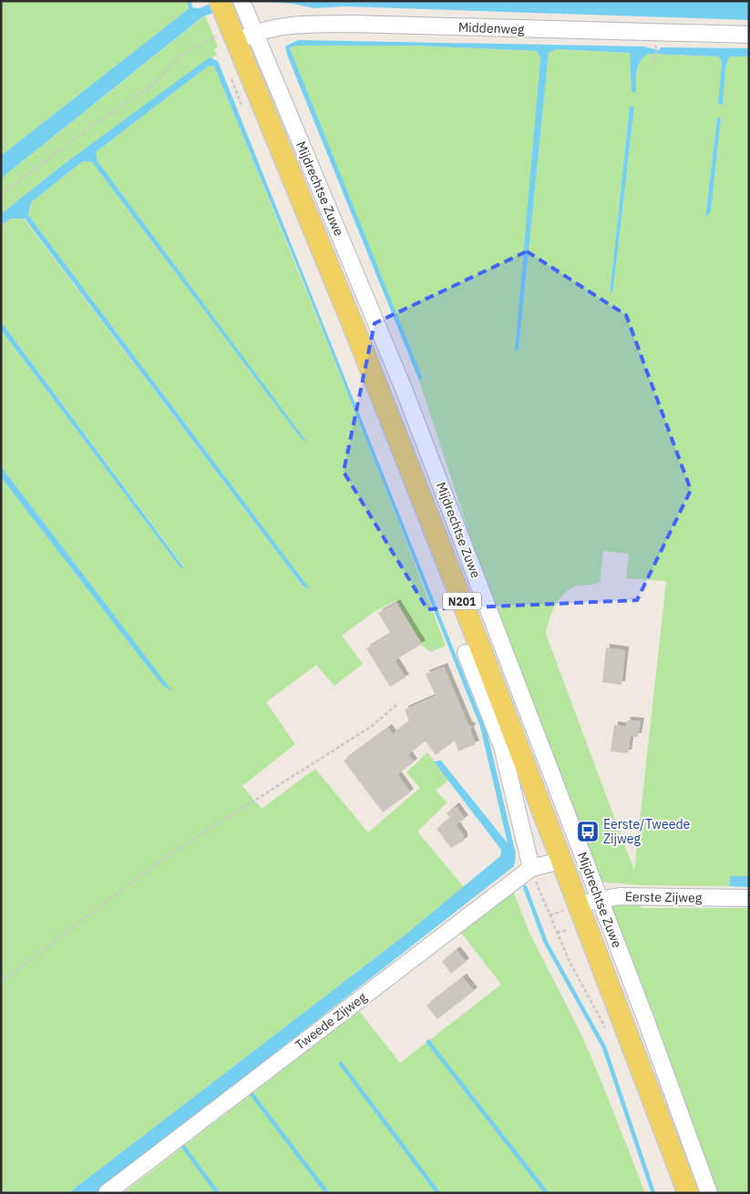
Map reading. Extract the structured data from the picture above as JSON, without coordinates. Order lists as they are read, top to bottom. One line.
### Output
{"streets":{"main road":["Mijdrechtse Zuwe","N201"],"street":["Middenweg","Eerste Zijweg","Tweede Zijweg"]},"crossings":[["Middenweg","Mijdrechtse Zuwe"],["Mijdrechtse Zuwe","Eerste Zijweg"],["Mijdrechtse Zuwe","Tweede Zijweg"]],"places":{"bus stop":["Eerste/Tweede Zijweg"]}}
